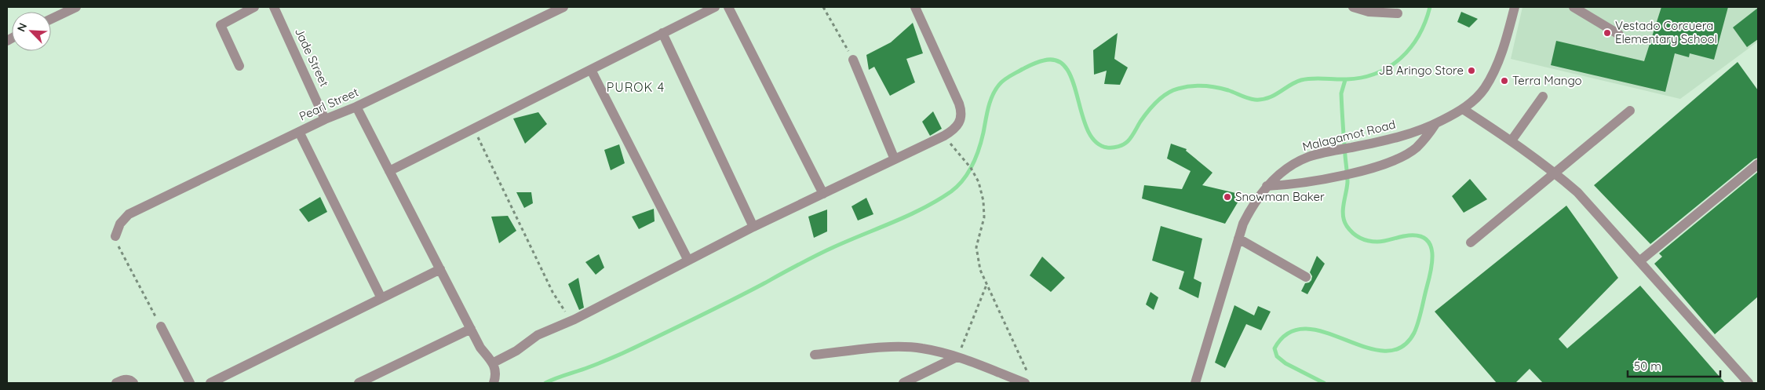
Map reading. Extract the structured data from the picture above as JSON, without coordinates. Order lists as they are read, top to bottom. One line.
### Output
{"streets":{"street":["Jade Street","Pearl Street","Malagamot Road"]},"crossings":[["Jade Street","Pearl Street"]],"districts":["PUROK 4"],"places":["Vestado Corcuera Elementary School","JB Aringo Store","Terra Mango","Snowman Baker"],"scale_bar":"50 m","north":"top left"}
